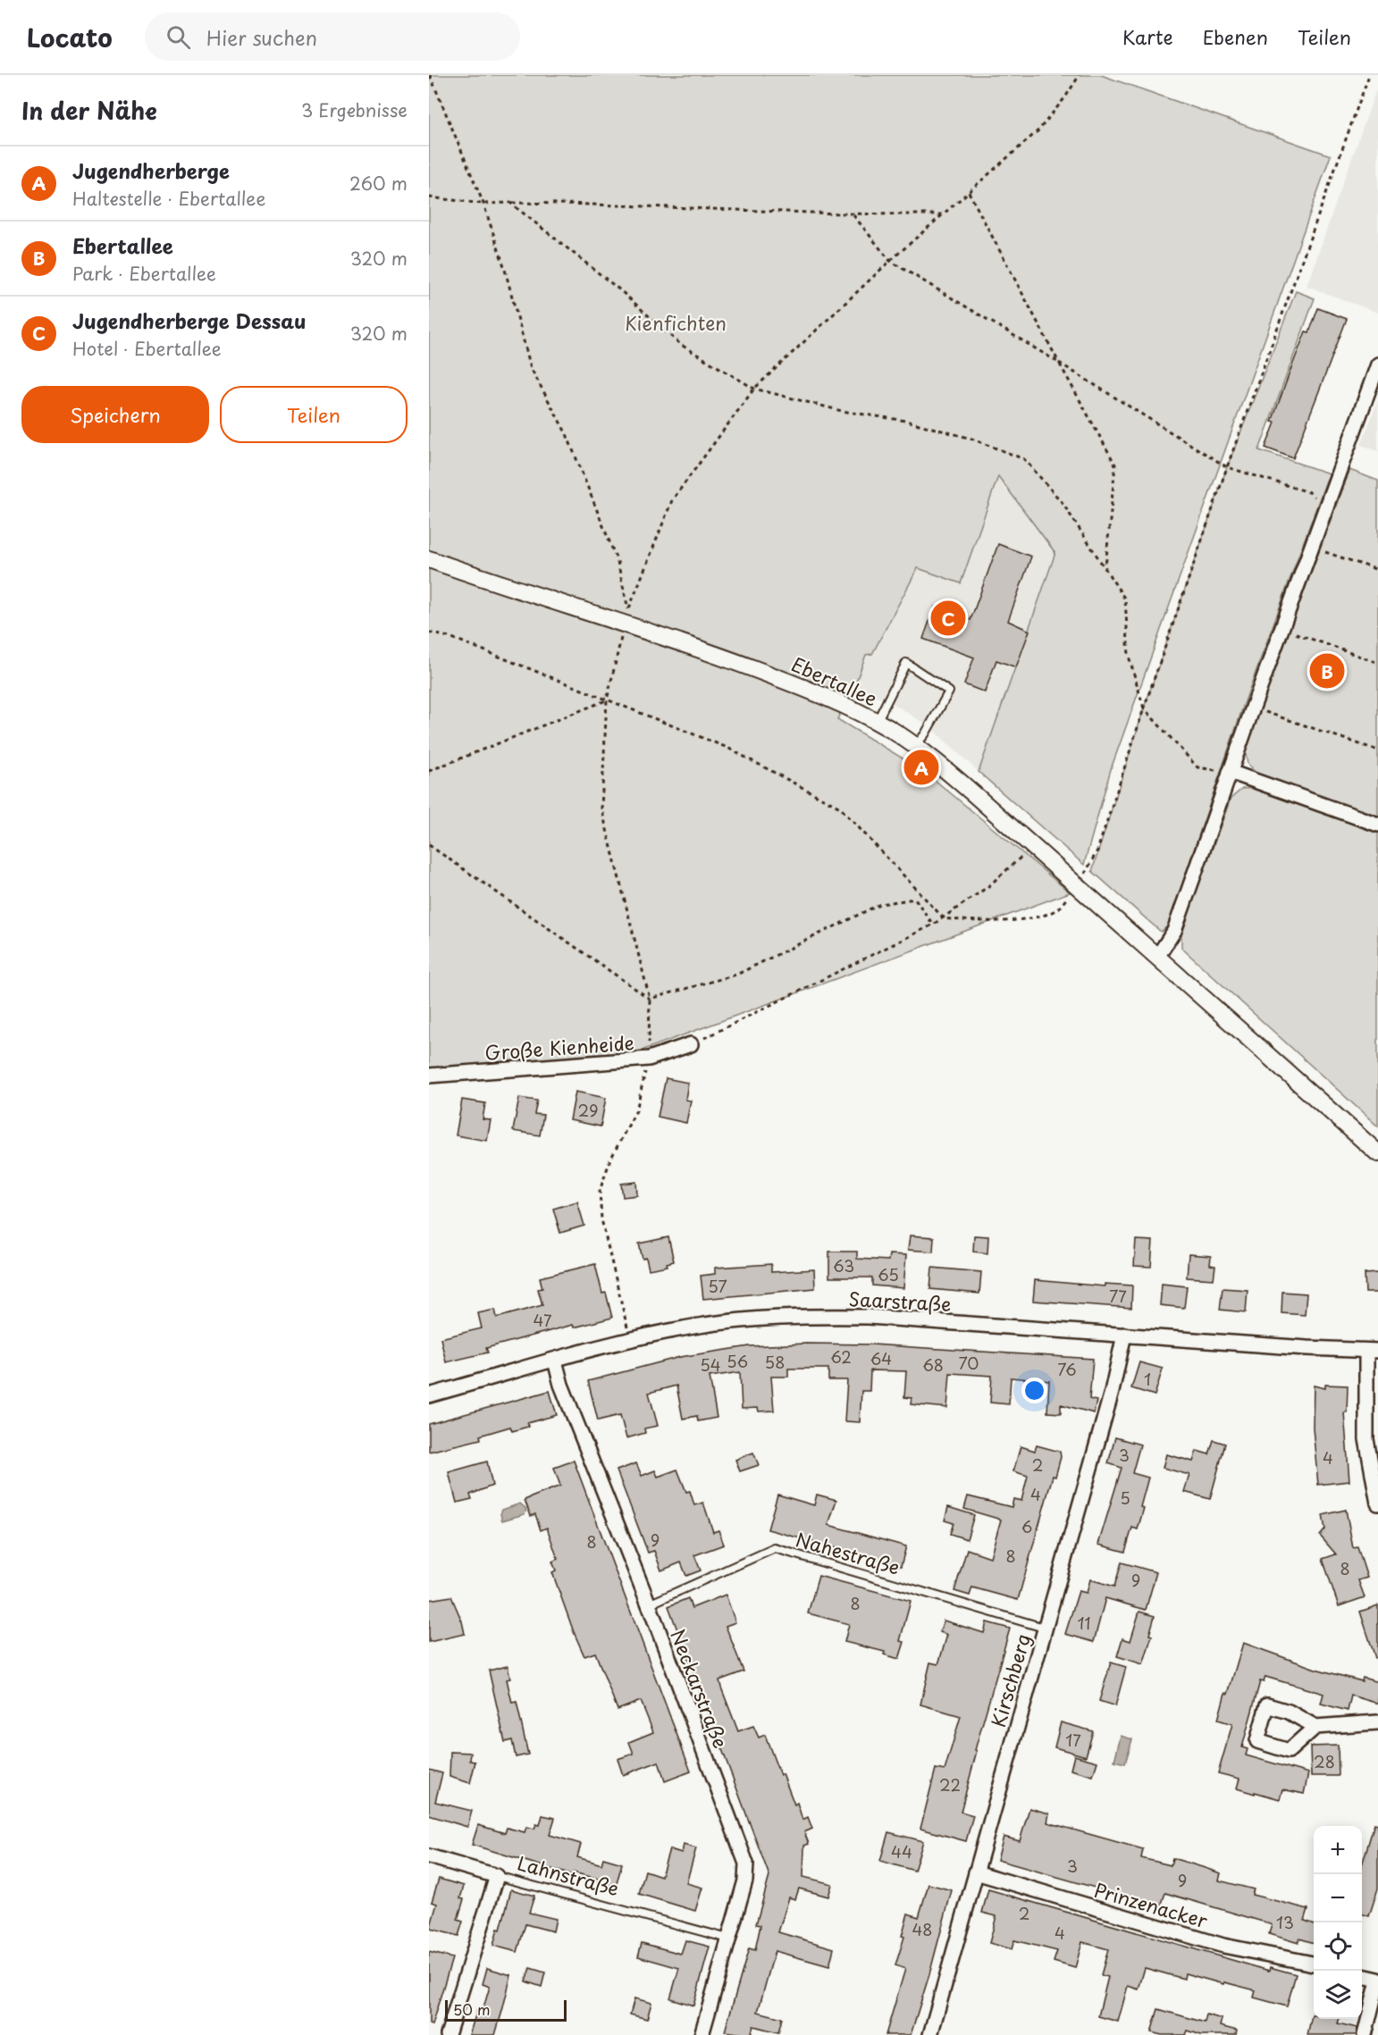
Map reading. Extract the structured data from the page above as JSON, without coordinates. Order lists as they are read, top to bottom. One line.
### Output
{"streets":{"street":["Ebertallee","Große Kienheide","Saarstraße","Kirschberg","Neckarstraße","Lahnstraße","Prinzenacker"],"lane":["Nahestraße"]},"crossings":[["Saarstraße","Kirschberg"],["Saarstraße","Neckarstraße"],["Nahestraße","Kirschberg"],["Nahestraße","Neckarstraße"],["Kirschberg","Prinzenacker"],["Neckarstraße","Lahnstraße"]],"parks":["Kienfichten"],"house_numbers":["29","63","65","57","77","47","62","64","56","58","70","54","68","76","1","3","4","2","4","5","6","9","8","8","8","9","8","11","17","28","22","44","3","9","2","13","48","4"],"scale_bar":"50 m","page":{"header":"Locato","search":"Hier suchen","nav":["Karte","Ebenen","Teilen"],"heading":["In der Nähe","3 Ergebnisse"],"list":[{"mark":"A","name":"Jugendherberge","note":"Haltestelle · Ebertallee","value":"260 m"},{"mark":"B","name":"Ebertallee","note":"Park · Ebertallee","value":"320 m"},{"mark":"C","name":"Jugendherberge Dessau","note":"Hotel · Ebertallee","value":"320 m"}],"buttons":["Speichern","Teilen"],"pins":["C","B","A"],"map_buttons":["+","−"],"scale":"50 m"}}
